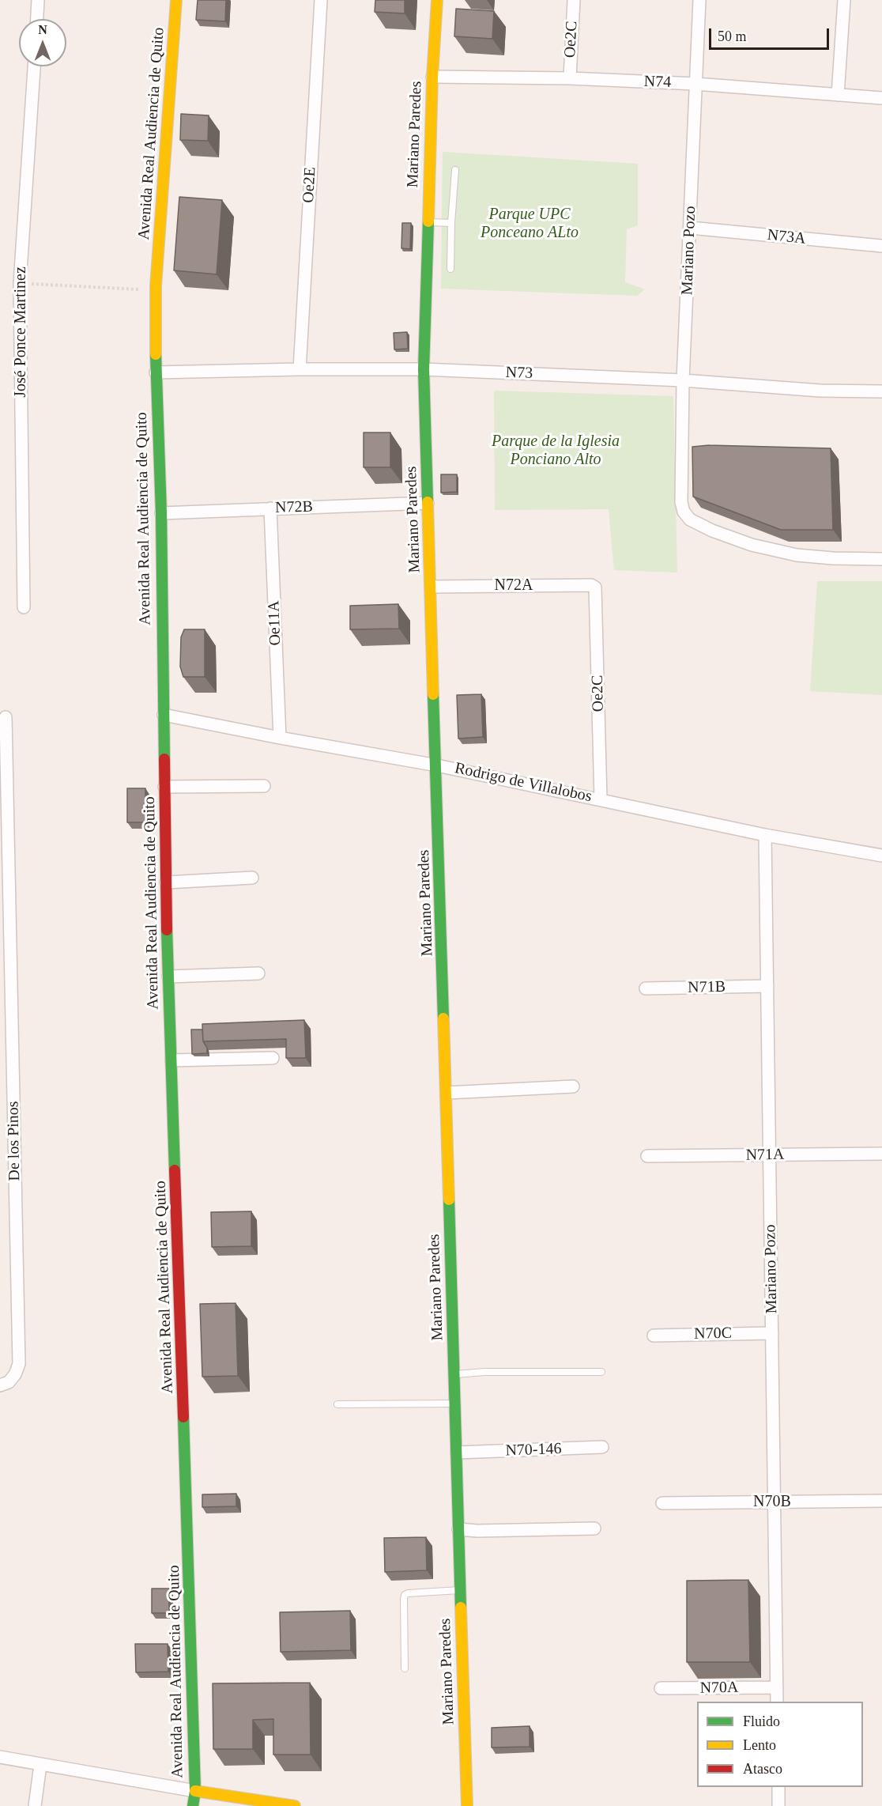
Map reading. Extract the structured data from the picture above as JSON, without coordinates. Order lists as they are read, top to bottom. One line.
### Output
{"streets":{"main road":["Avenida Real Audiencia de Quito","Mariano Paredes"],"street":["Oe2C","N74","Oe2E","N73A","Mariano Pozo","José Ponce Martinez","N73","N72B","N72A","Oe11A","Rodrigo de Villalobos","N71B","De los Pinos","N71A","N70C","N70-146","N70B","N70A"]},"crossings":[["Oe2C","N74"],["Oe2C","N72A"],["Oe2C","Rodrigo de Villalobos"],["N74","Mariano Paredes"],["N74","Mariano Pozo"],["Avenida Real Audiencia de Quito","N73"],["Avenida Real Audiencia de Quito","N72B"],["Avenida Real Audiencia de Quito","Rodrigo de Villalobos"],["Mariano Paredes","N73"],["Mariano Paredes","N72B"],["Mariano Paredes","N72A"],["Mariano Paredes","Rodrigo de Villalobos"],["Mariano Paredes","N70-146"],["Oe2E","N73"],["N73A","Mariano Pozo"],["Mariano Pozo","N73"],["Mariano Pozo","Rodrigo de Villalobos"],["Mariano Pozo","N71B"],["Mariano Pozo","N71A"],["Mariano Pozo","N70C"],["Mariano Pozo","N70B"],["Mariano Pozo","N70A"],["N72B","Oe11A"],["Oe11A","Rodrigo de Villalobos"]],"parks":["Parque UPC Ponceano ALto","Parque de la Iglesia Ponciano Alto"],"legend":["Fluido","Lento","Atasco"],"scale_bar":"50 m","north":"top"}
